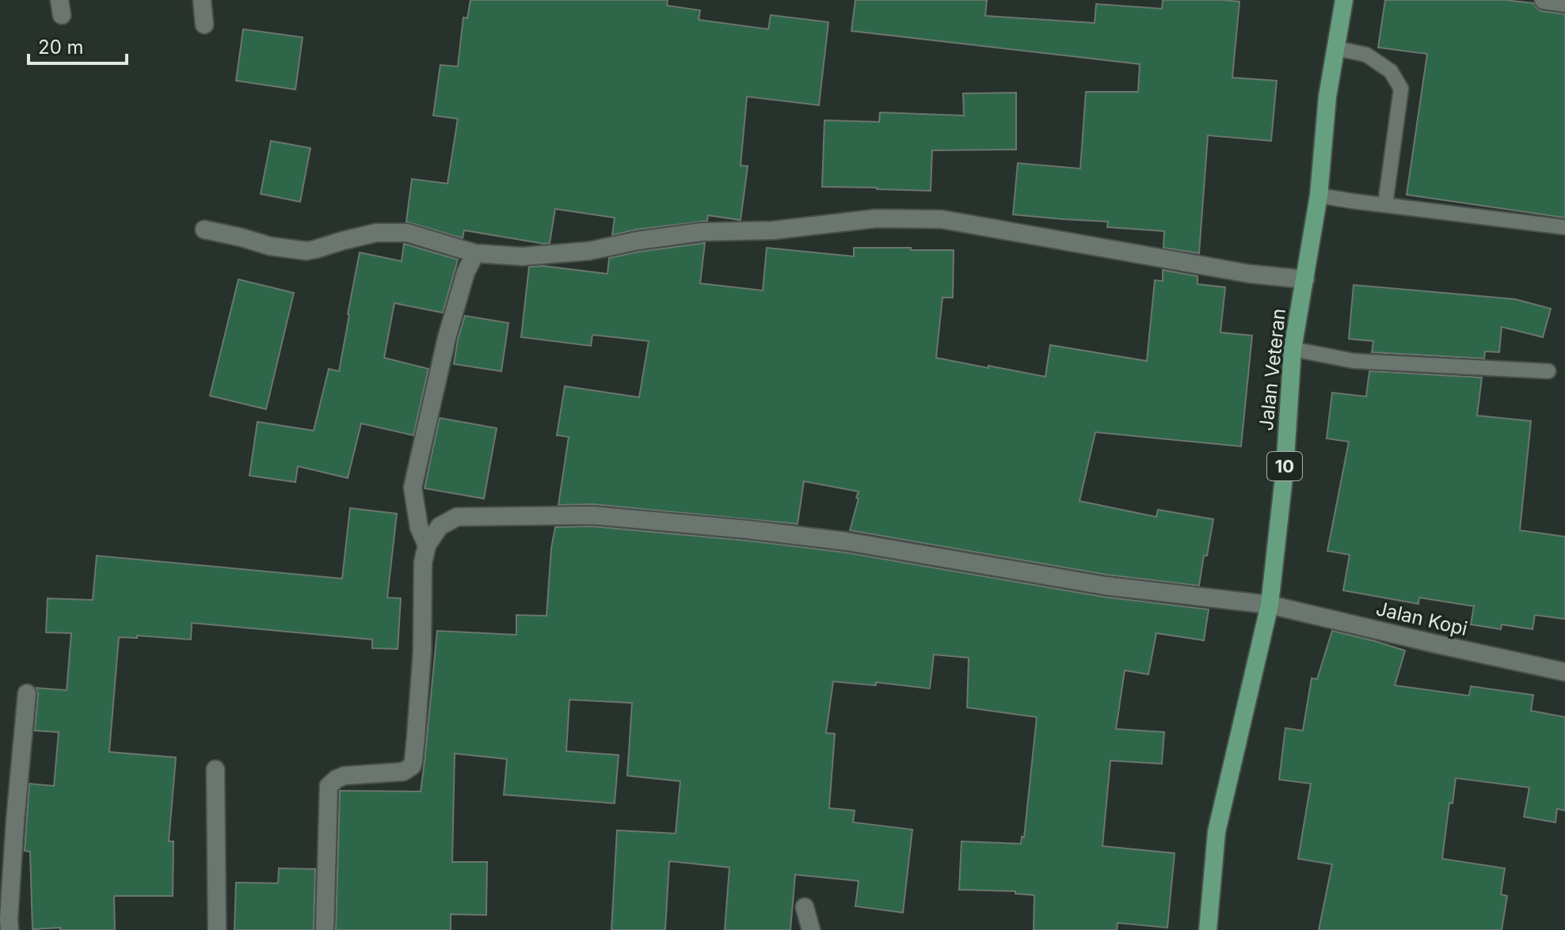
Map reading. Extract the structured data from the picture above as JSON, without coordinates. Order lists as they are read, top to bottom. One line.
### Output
{"streets":{"highway":["Jalan Veteran","10"],"street":["Jalan Kopi"]},"crossings":[["Jalan Veteran","Jalan Kopi"]],"scale_bar":"20 m"}
